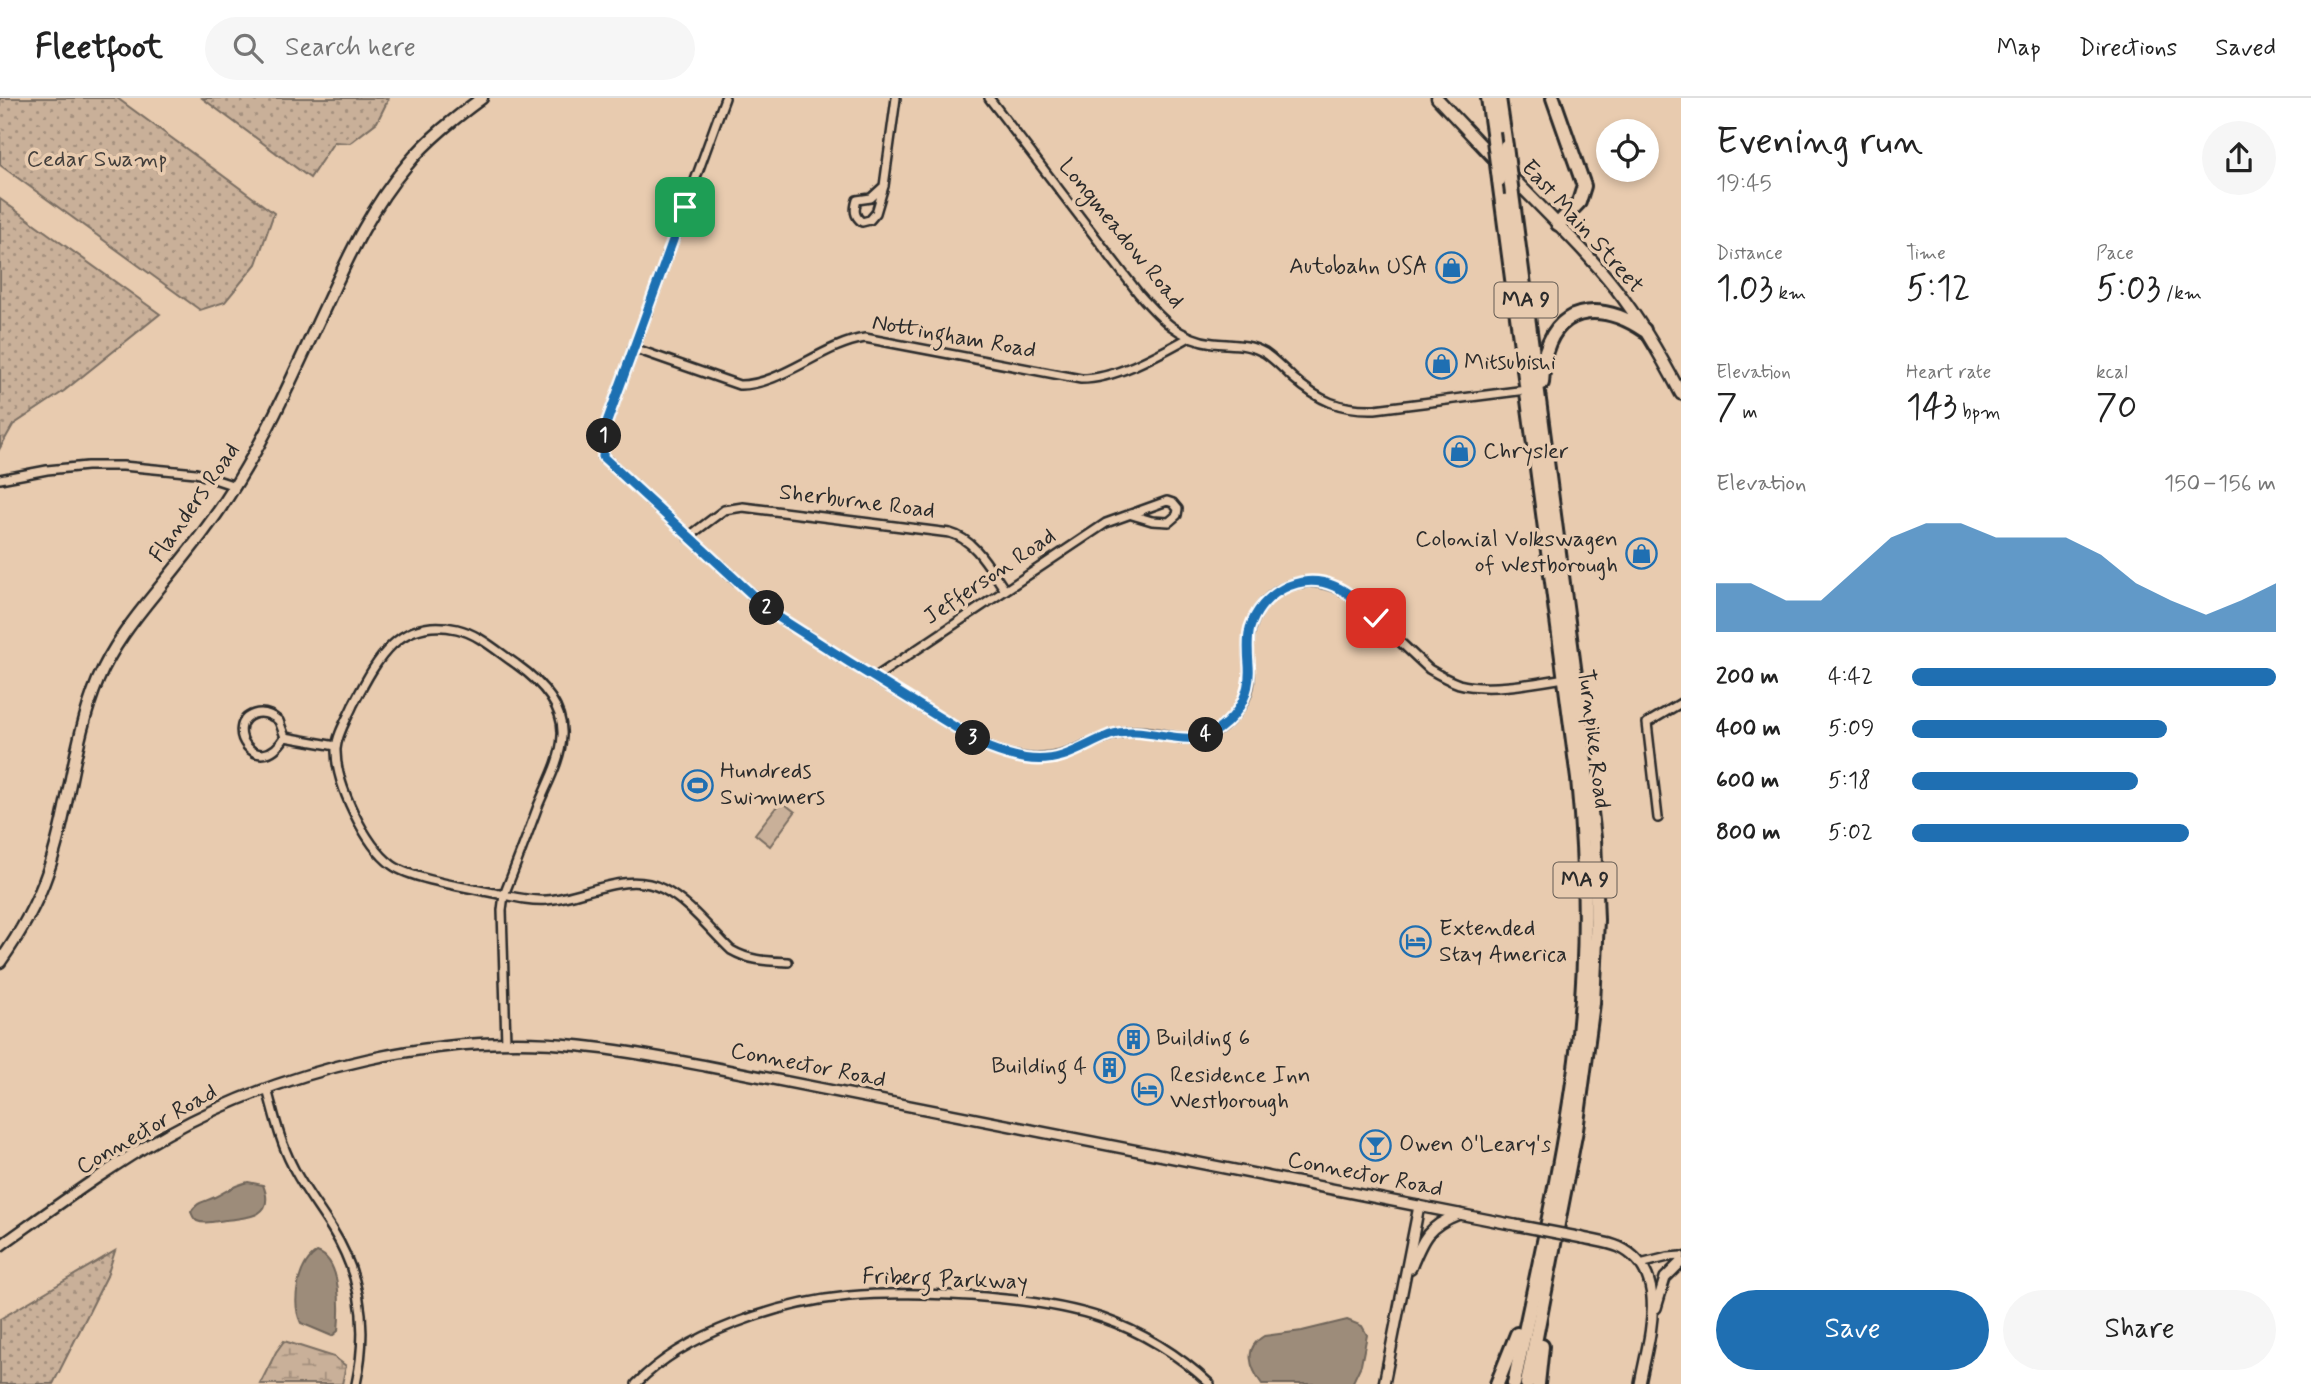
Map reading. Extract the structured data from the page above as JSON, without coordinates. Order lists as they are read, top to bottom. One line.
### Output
{"streets":{"highway":["MA 9","Turnpike Road"],"main road":["East Main Street","Flanders Road"],"street":["Longmeadow Road","Nottingham Road","Sherburne Road","Jefferson Road","Connector Road","Friberg Parkway"]},"crossings":[["Longmeadow Road","Nottingham Road"],["Longmeadow Road","Turnpike Road"],["Sherburne Road","Jefferson Road"]],"parks":["Cedar Swamp"],"places":{"shop":["Autobahn USA","Mitsubishi","Chrysler","Colonial Volkswagen of Westborough"],"sports":["Hundreds Swimmers"],"hotel":["Extended Stay America","Residence Inn Westborough"],"building":["Building 6","Building 4"],"bar":["Owen O'Leary's"]},"page":{"header":"Fleetfoot","search":"Search here","nav":["Map","Directions","Saved"],"heading":["Evening run","19:45"],"stats":[["Distance","1.03 km"],["Time","5:12"],["Pace","5:03 /km"],["Elevation","7 m"],["Heart rate","143 bpm"],["kcal","70"]],"pins":["1","2","4","3"],"chart":["Elevation","150–156 m"],"list":[{"name":"200 m","note":"4:42"},{"name":"400 m","note":"5:09"},{"name":"600 m","note":"5:18"},{"name":"800 m","note":"5:02"}],"buttons":["Save","Share"]}}
